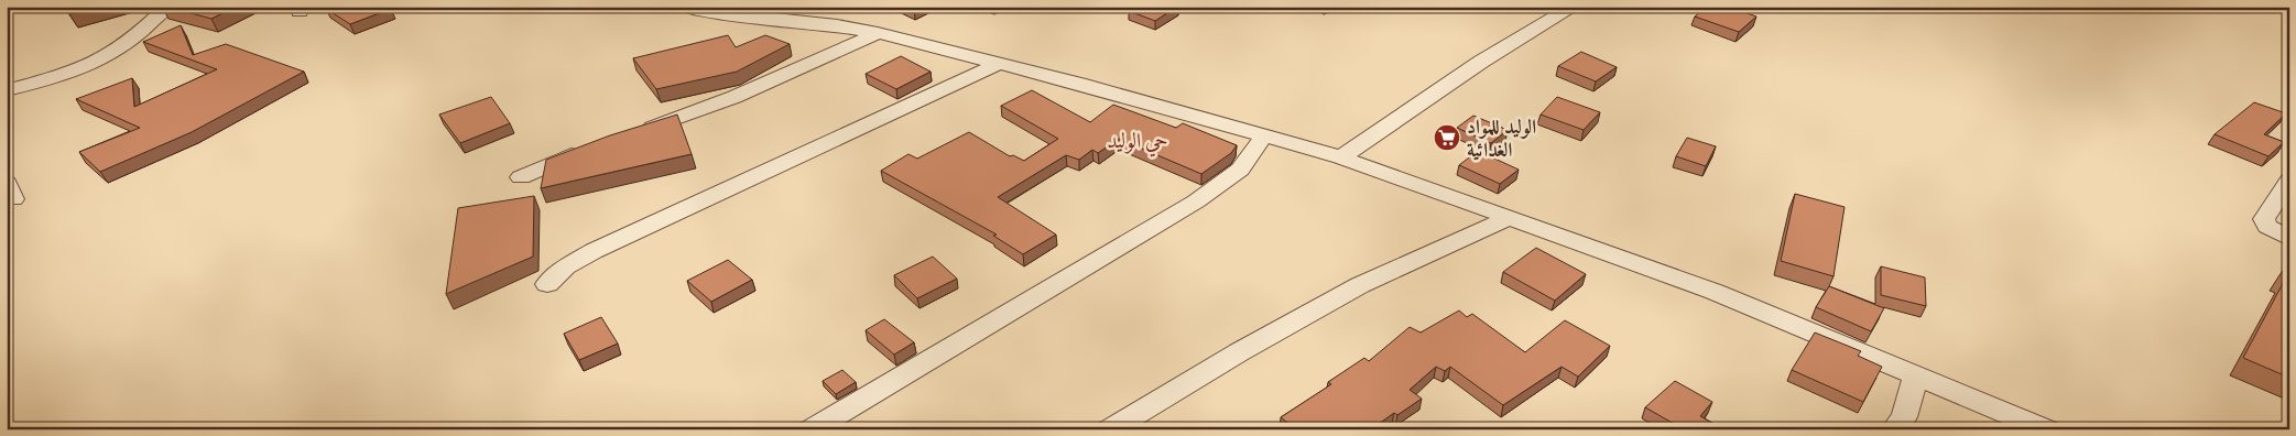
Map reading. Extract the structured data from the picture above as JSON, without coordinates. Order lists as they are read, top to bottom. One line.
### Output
{"districts":["حي الوليد"],"places":{"supermarket":["الوليد للمواد الغدائية"]}}
